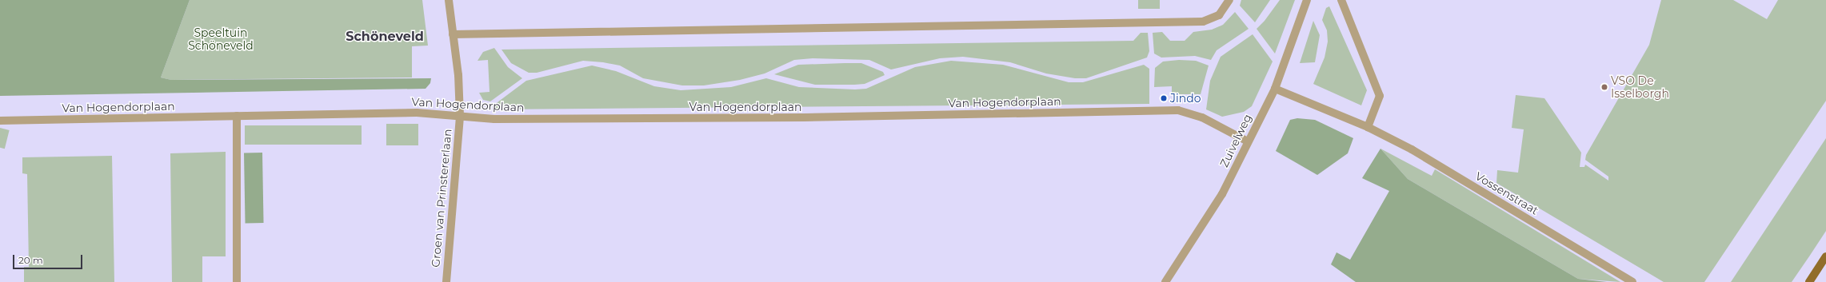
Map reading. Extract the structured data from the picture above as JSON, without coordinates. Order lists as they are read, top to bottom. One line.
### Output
{"streets":{"street":["Van Hogendorplaan","Zuivelweg","Vossenstraat","Groen van Prinstererlaan"]},"crossings":[["Van Hogendorplaan","Zuivelweg"],["Van Hogendorplaan","Groen van Prinstererlaan"],["Zuivelweg","Vossenstraat"]],"districts":["Schöneveld"],"parks":["Speeltuin Schöneveld"],"places":["VSO De Isselborgh","Jindo"],"scale_bar":"20 m"}
